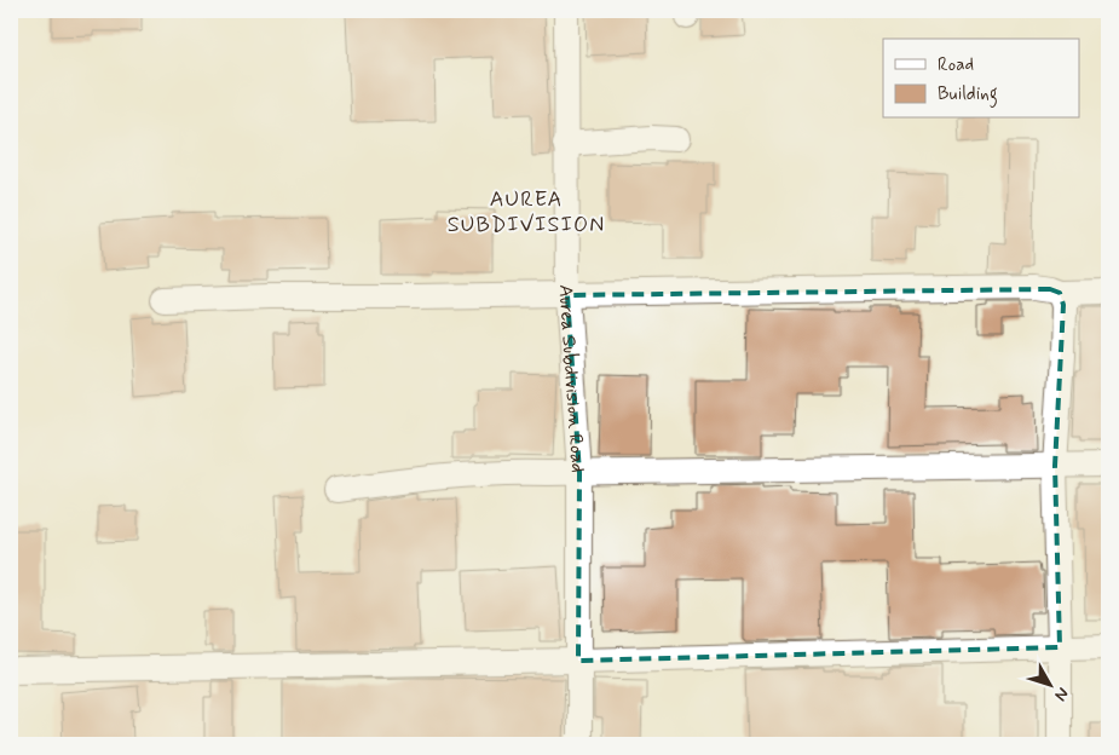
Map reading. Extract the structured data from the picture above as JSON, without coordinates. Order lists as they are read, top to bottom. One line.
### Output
{"streets":{"street":["Aurea Subdivision Road"]},"districts":["AUREA SUBDIVISION"],"legend":["Road","Building"],"north":"bottom right"}
